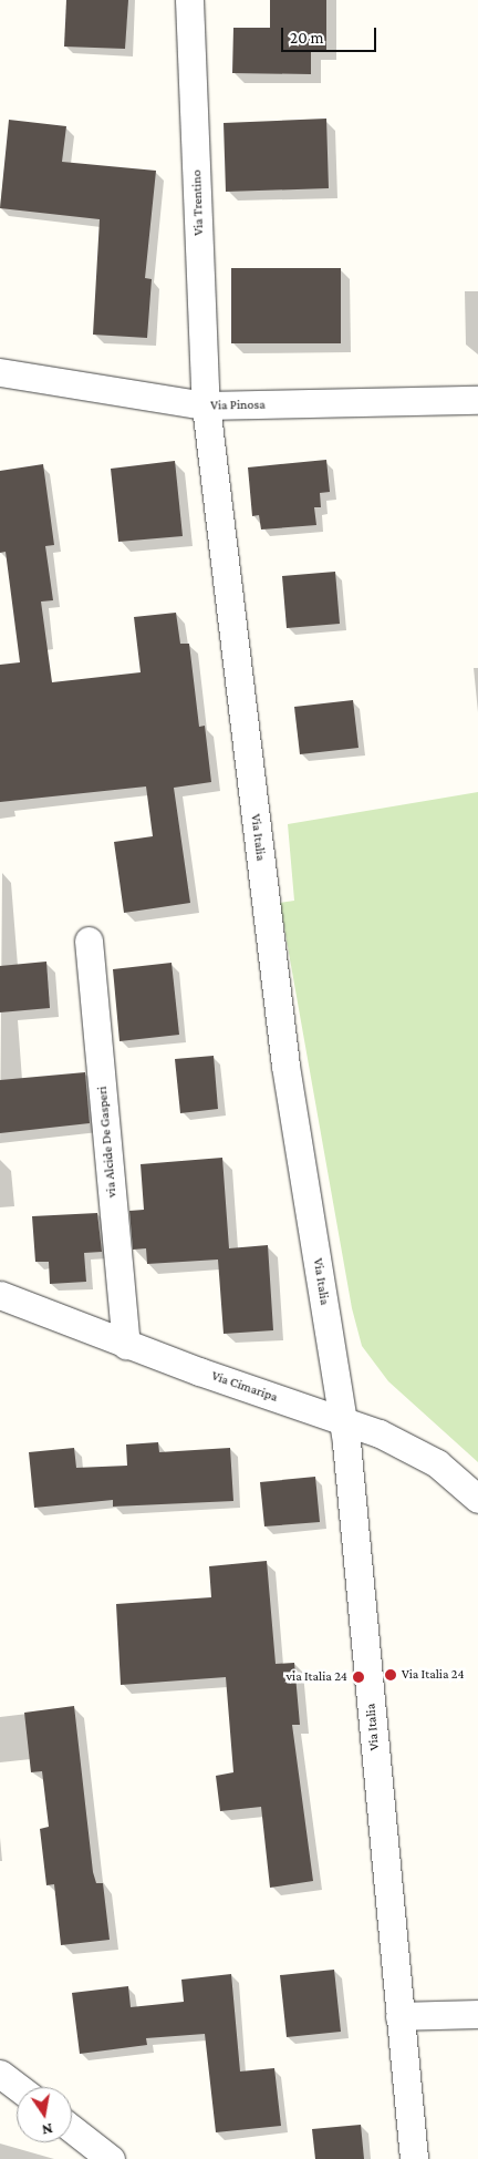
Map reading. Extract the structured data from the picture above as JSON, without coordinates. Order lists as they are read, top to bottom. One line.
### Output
{"streets":{"street":["Via Trentino","Via Pinosa","Via Italia","via Alcide De Gasperi","Via Cimaripa"]},"crossings":[["Via Trentino","Via Pinosa"],["Via Trentino","Via Italia"],["Via Pinosa","Via Italia"],["Via Italia","Via Cimaripa"],["via Alcide De Gasperi","Via Cimaripa"]],"places":["Via Italia 24","via Italia 24"],"scale_bar":"20 m","north":"bottom"}
